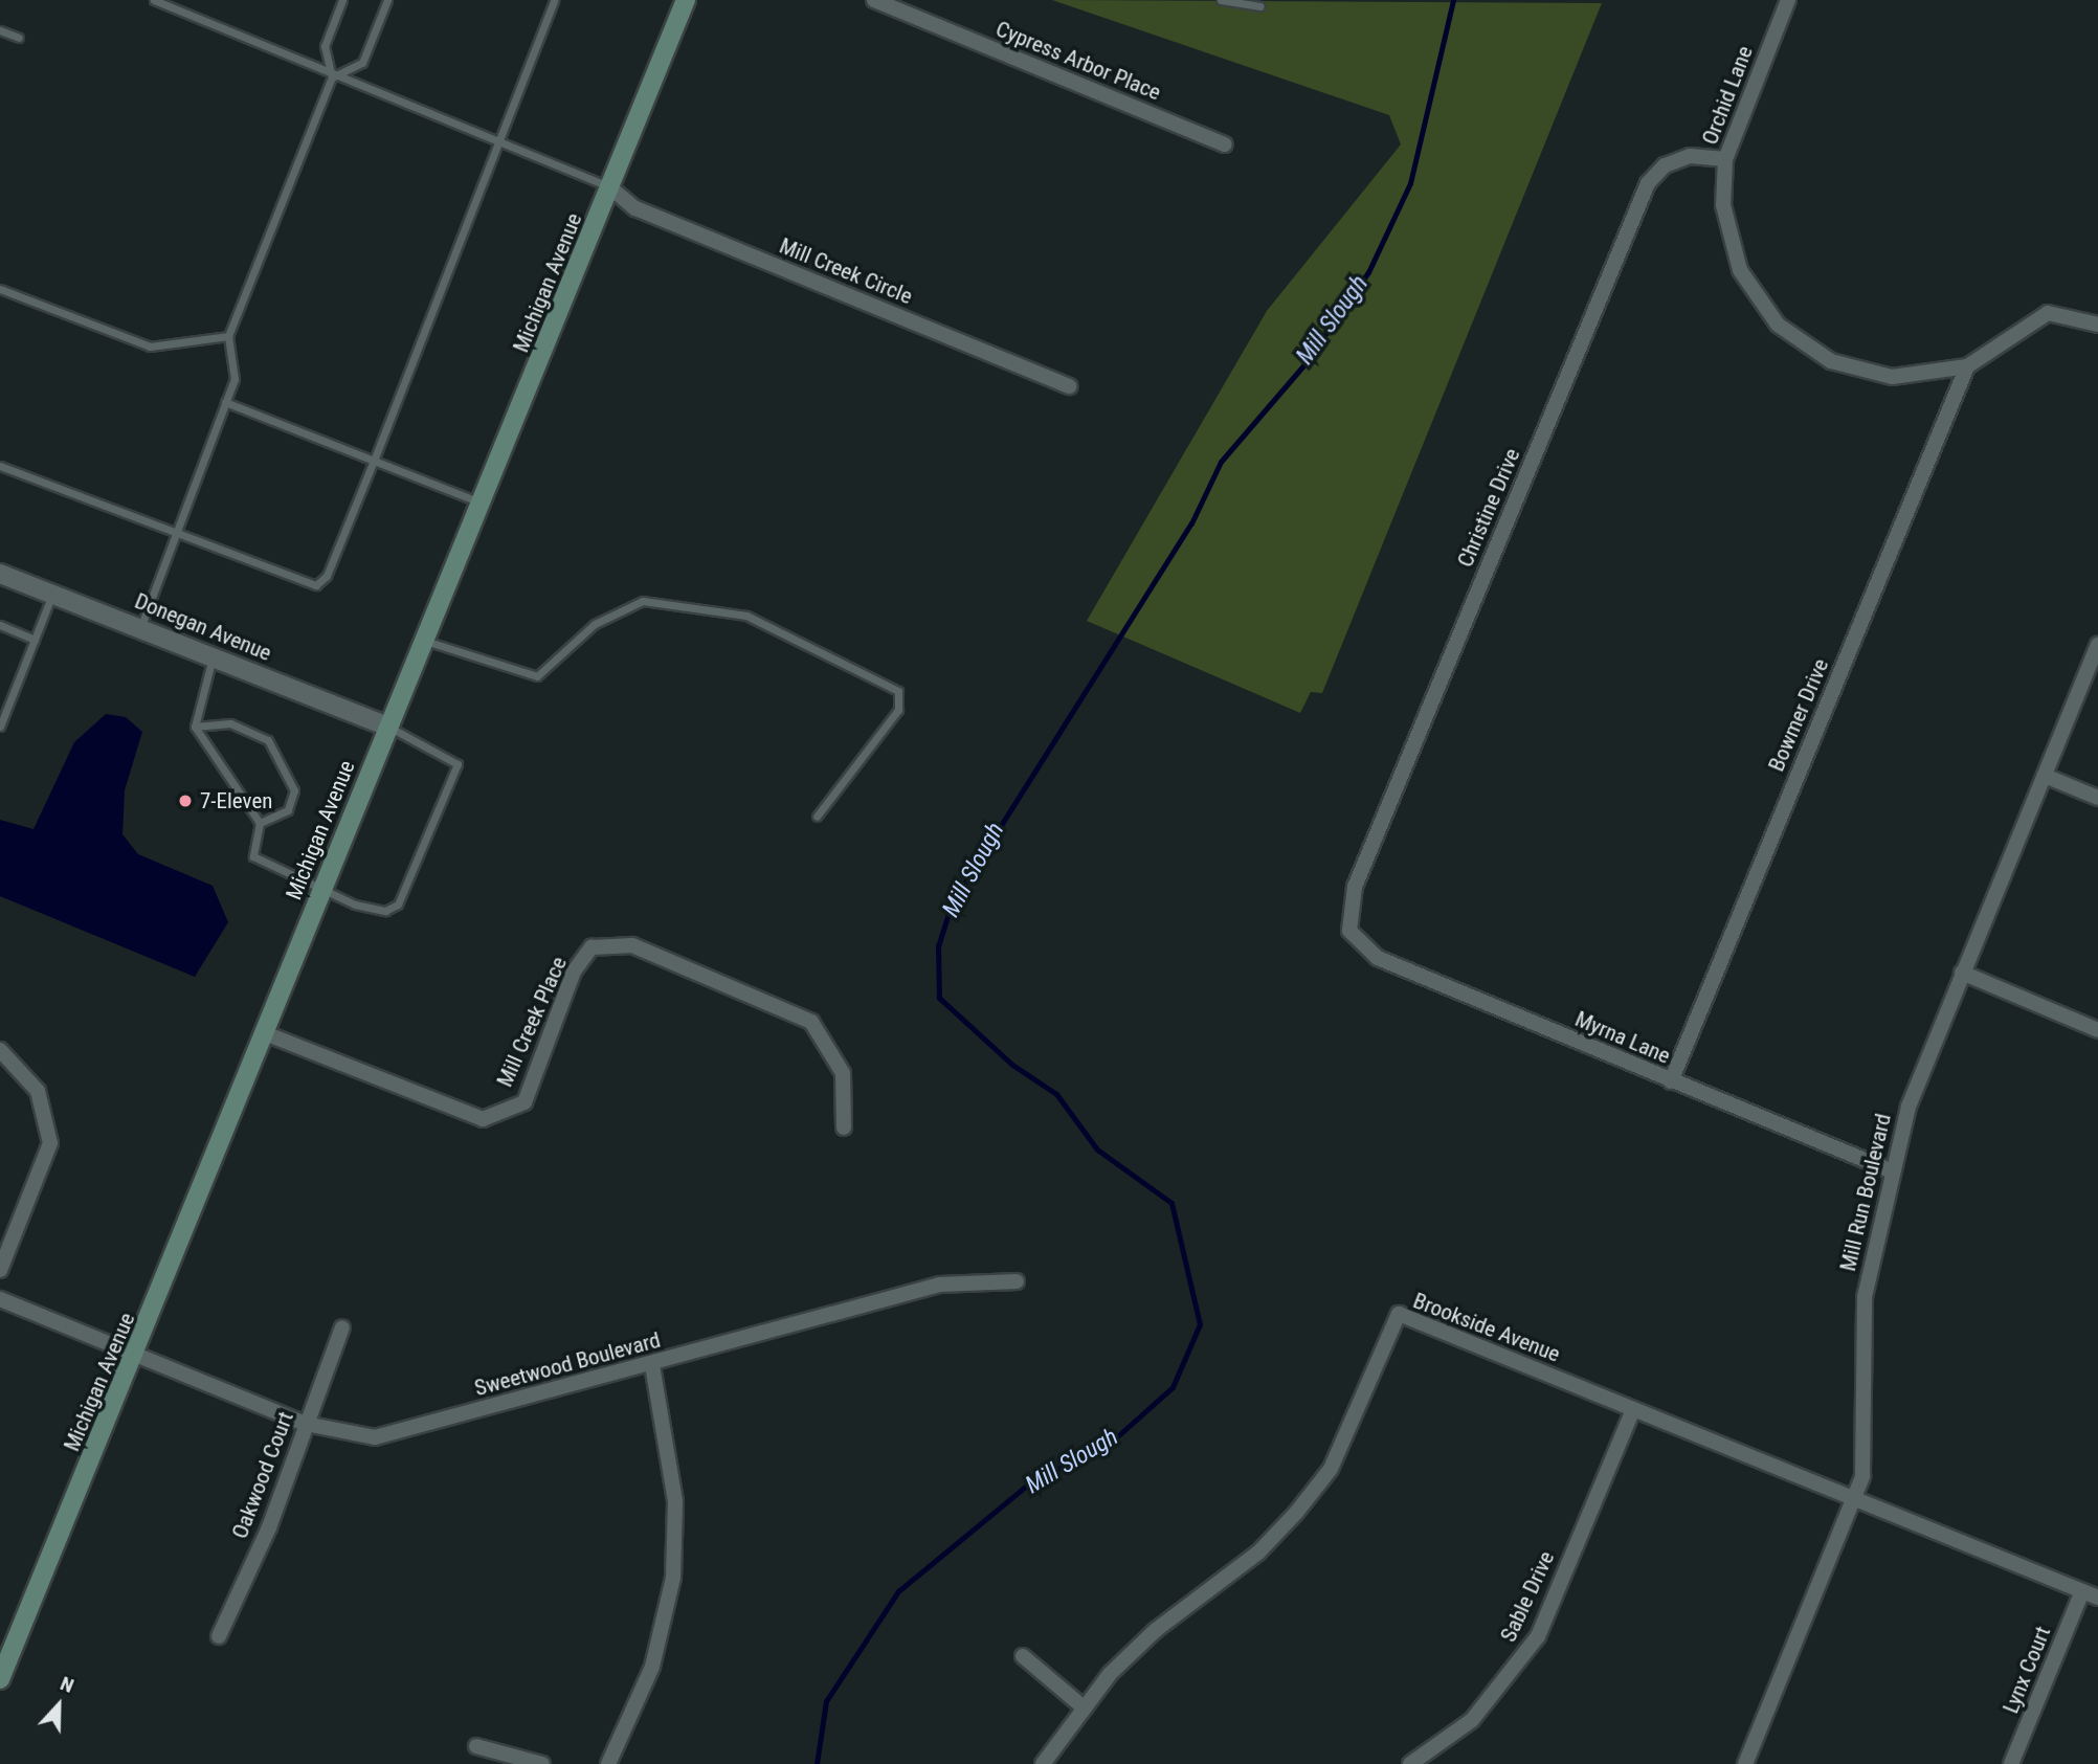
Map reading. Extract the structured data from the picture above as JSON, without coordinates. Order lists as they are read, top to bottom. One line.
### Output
{"streets":{"main road":["Michigan Avenue"],"street":["Cypress Arbor Place","Orchid Lane","Mill Creek Circle","Christine Drive","Donegan Avenue","Bowmer Drive","Mill Creek Place","Myrna Lane","Mill Run Boulevard","Brookside Avenue","Sweetwood Boulevard","Oakwood Court","Sable Drive","Lynx Court"]},"crossings":[["Orchid Lane","Christine Drive"],["Orchid Lane","Bowmer Drive"],["Mill Creek Circle","Michigan Avenue"],["Michigan Avenue","Donegan Avenue"],["Michigan Avenue","Mill Creek Place"],["Michigan Avenue","Sweetwood Boulevard"],["Christine Drive","Myrna Lane"],["Bowmer Drive","Myrna Lane"],["Myrna Lane","Mill Run Boulevard"],["Mill Run Boulevard","Brookside Avenue"],["Brookside Avenue","Sable Drive"],["Brookside Avenue","Lynx Court"],["Sweetwood Boulevard","Oakwood Court"]],"water":["Mill Slough"],"places":["7-Eleven"],"north":"top"}
